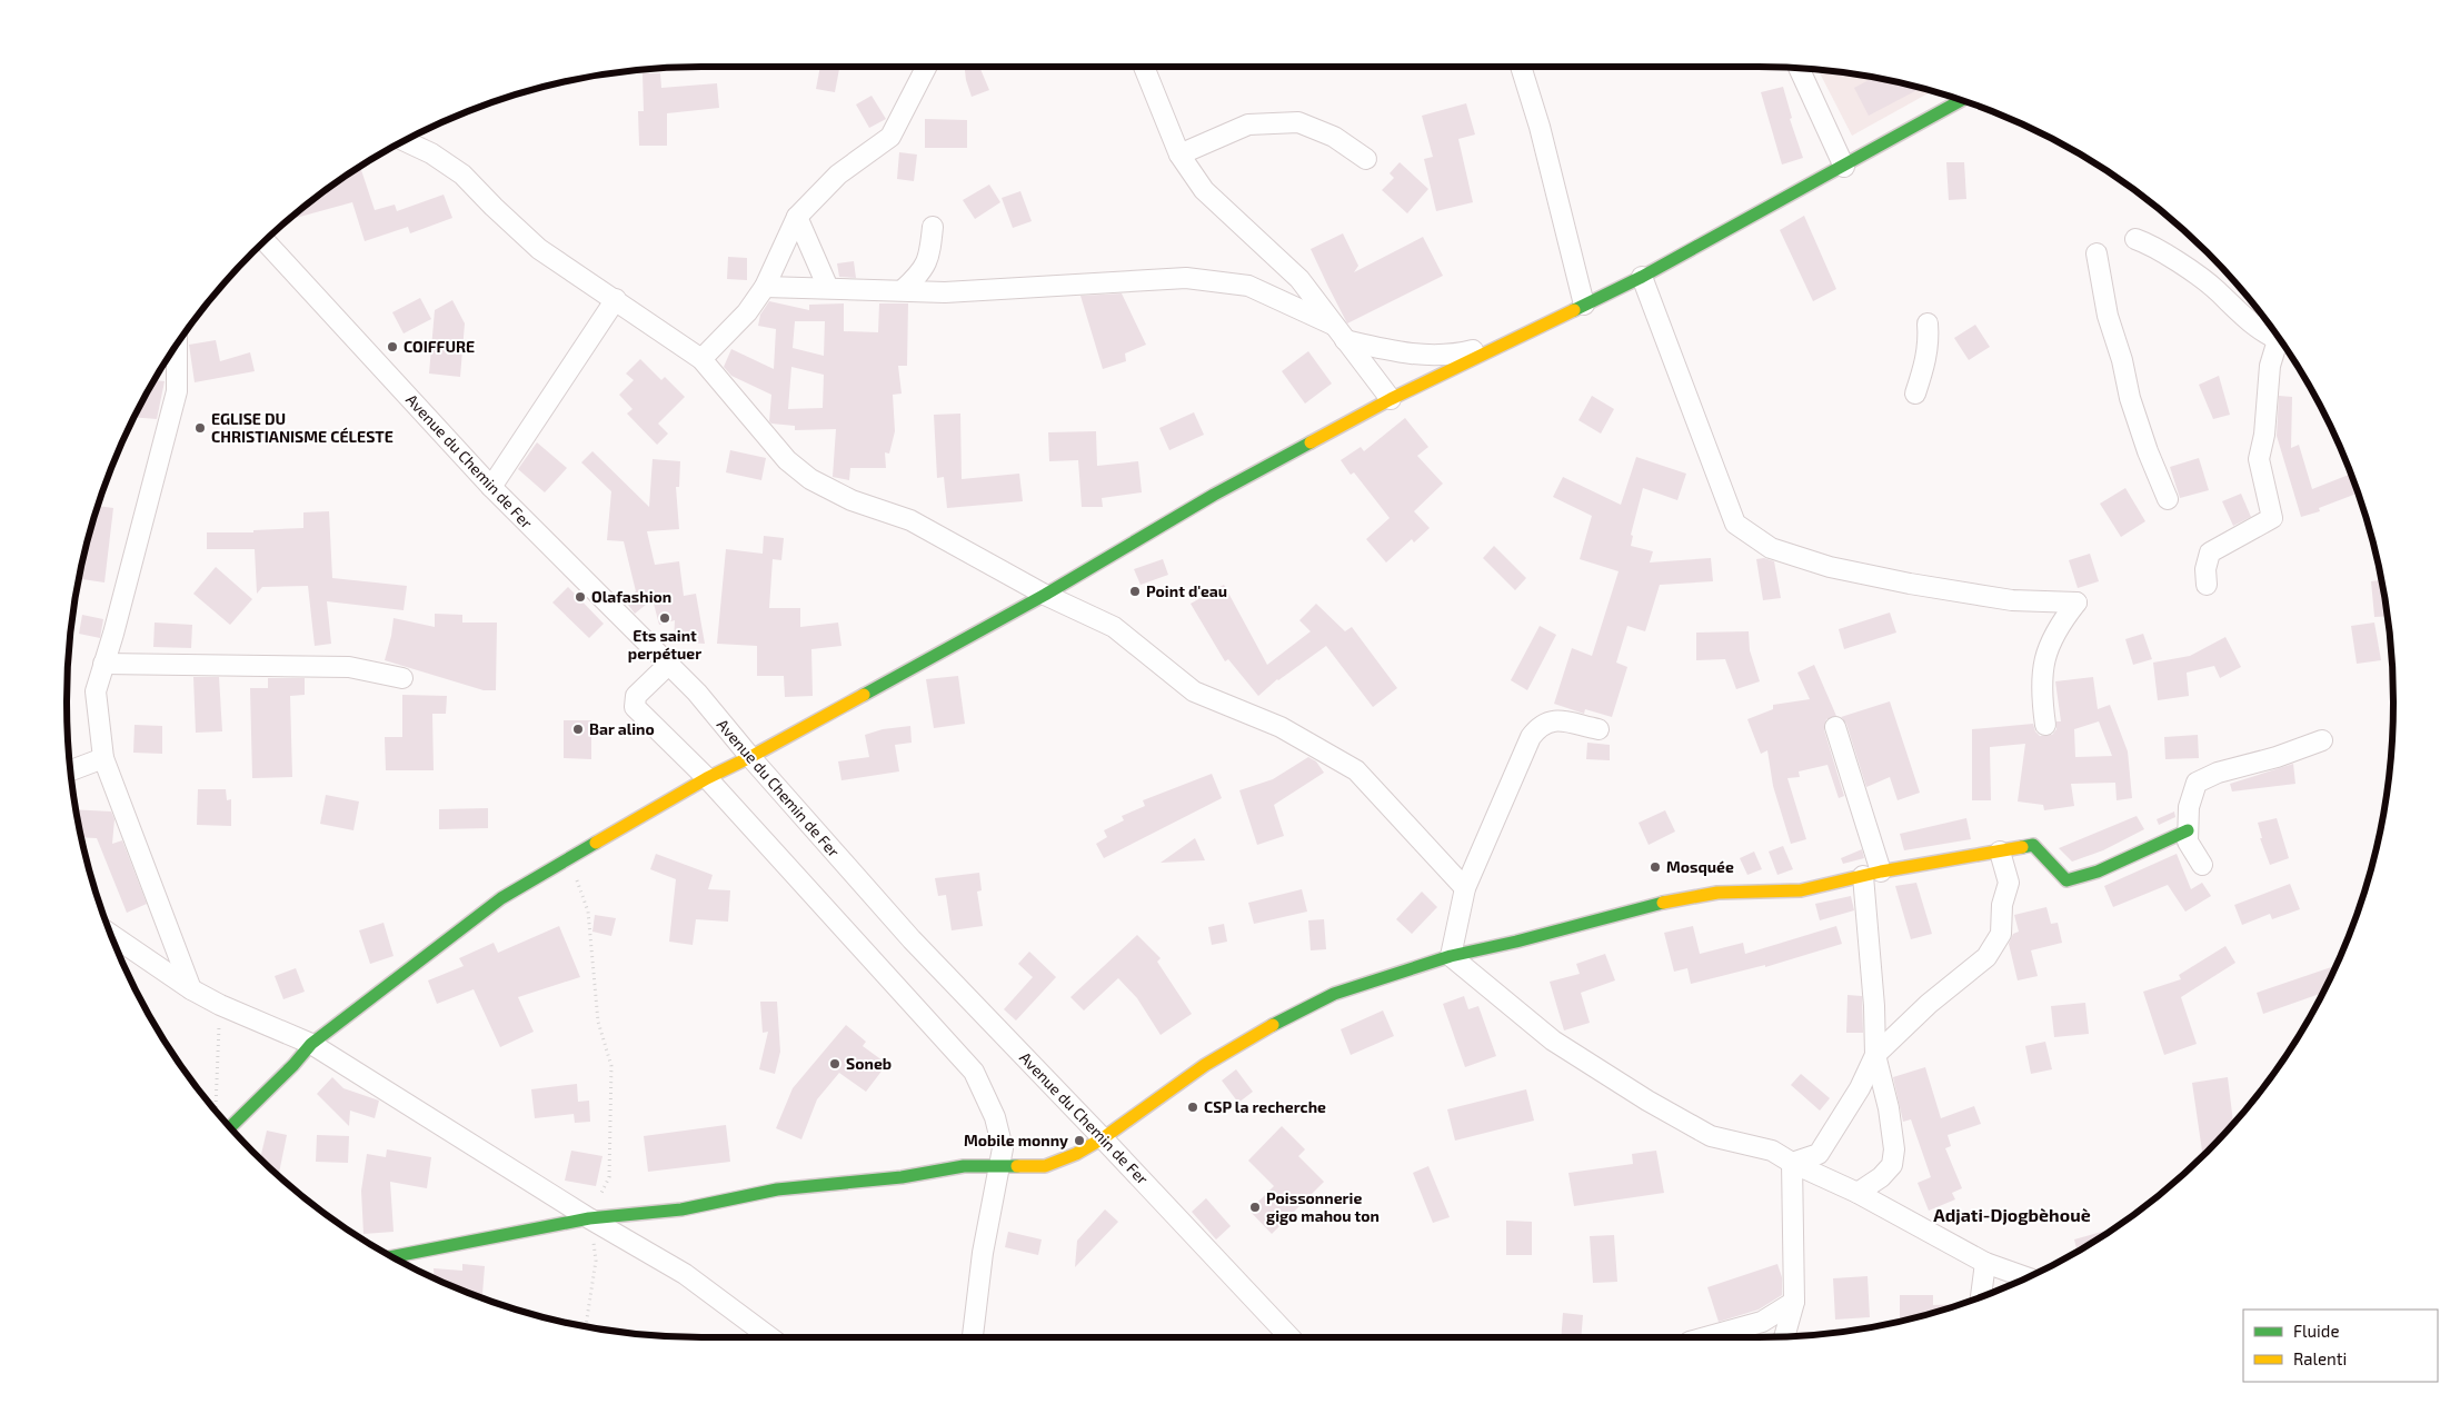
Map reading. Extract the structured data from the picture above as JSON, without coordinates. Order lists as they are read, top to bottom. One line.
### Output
{"streets":{"street":["Avenue du Chemin de Fer"]},"districts":["Adjati-Djogbèhouè"],"places":["COIFFURE","EGLISE DU CHRISTIANISME CÉLESTE","Point d'eau","Olafashion","Ets saint perpétuer","Bar alino","Mosquée","Soneb","CSP la recherche","Mobile monny","Poissonnerie gigo mahou ton"],"legend":["Fluide","Ralenti"]}
